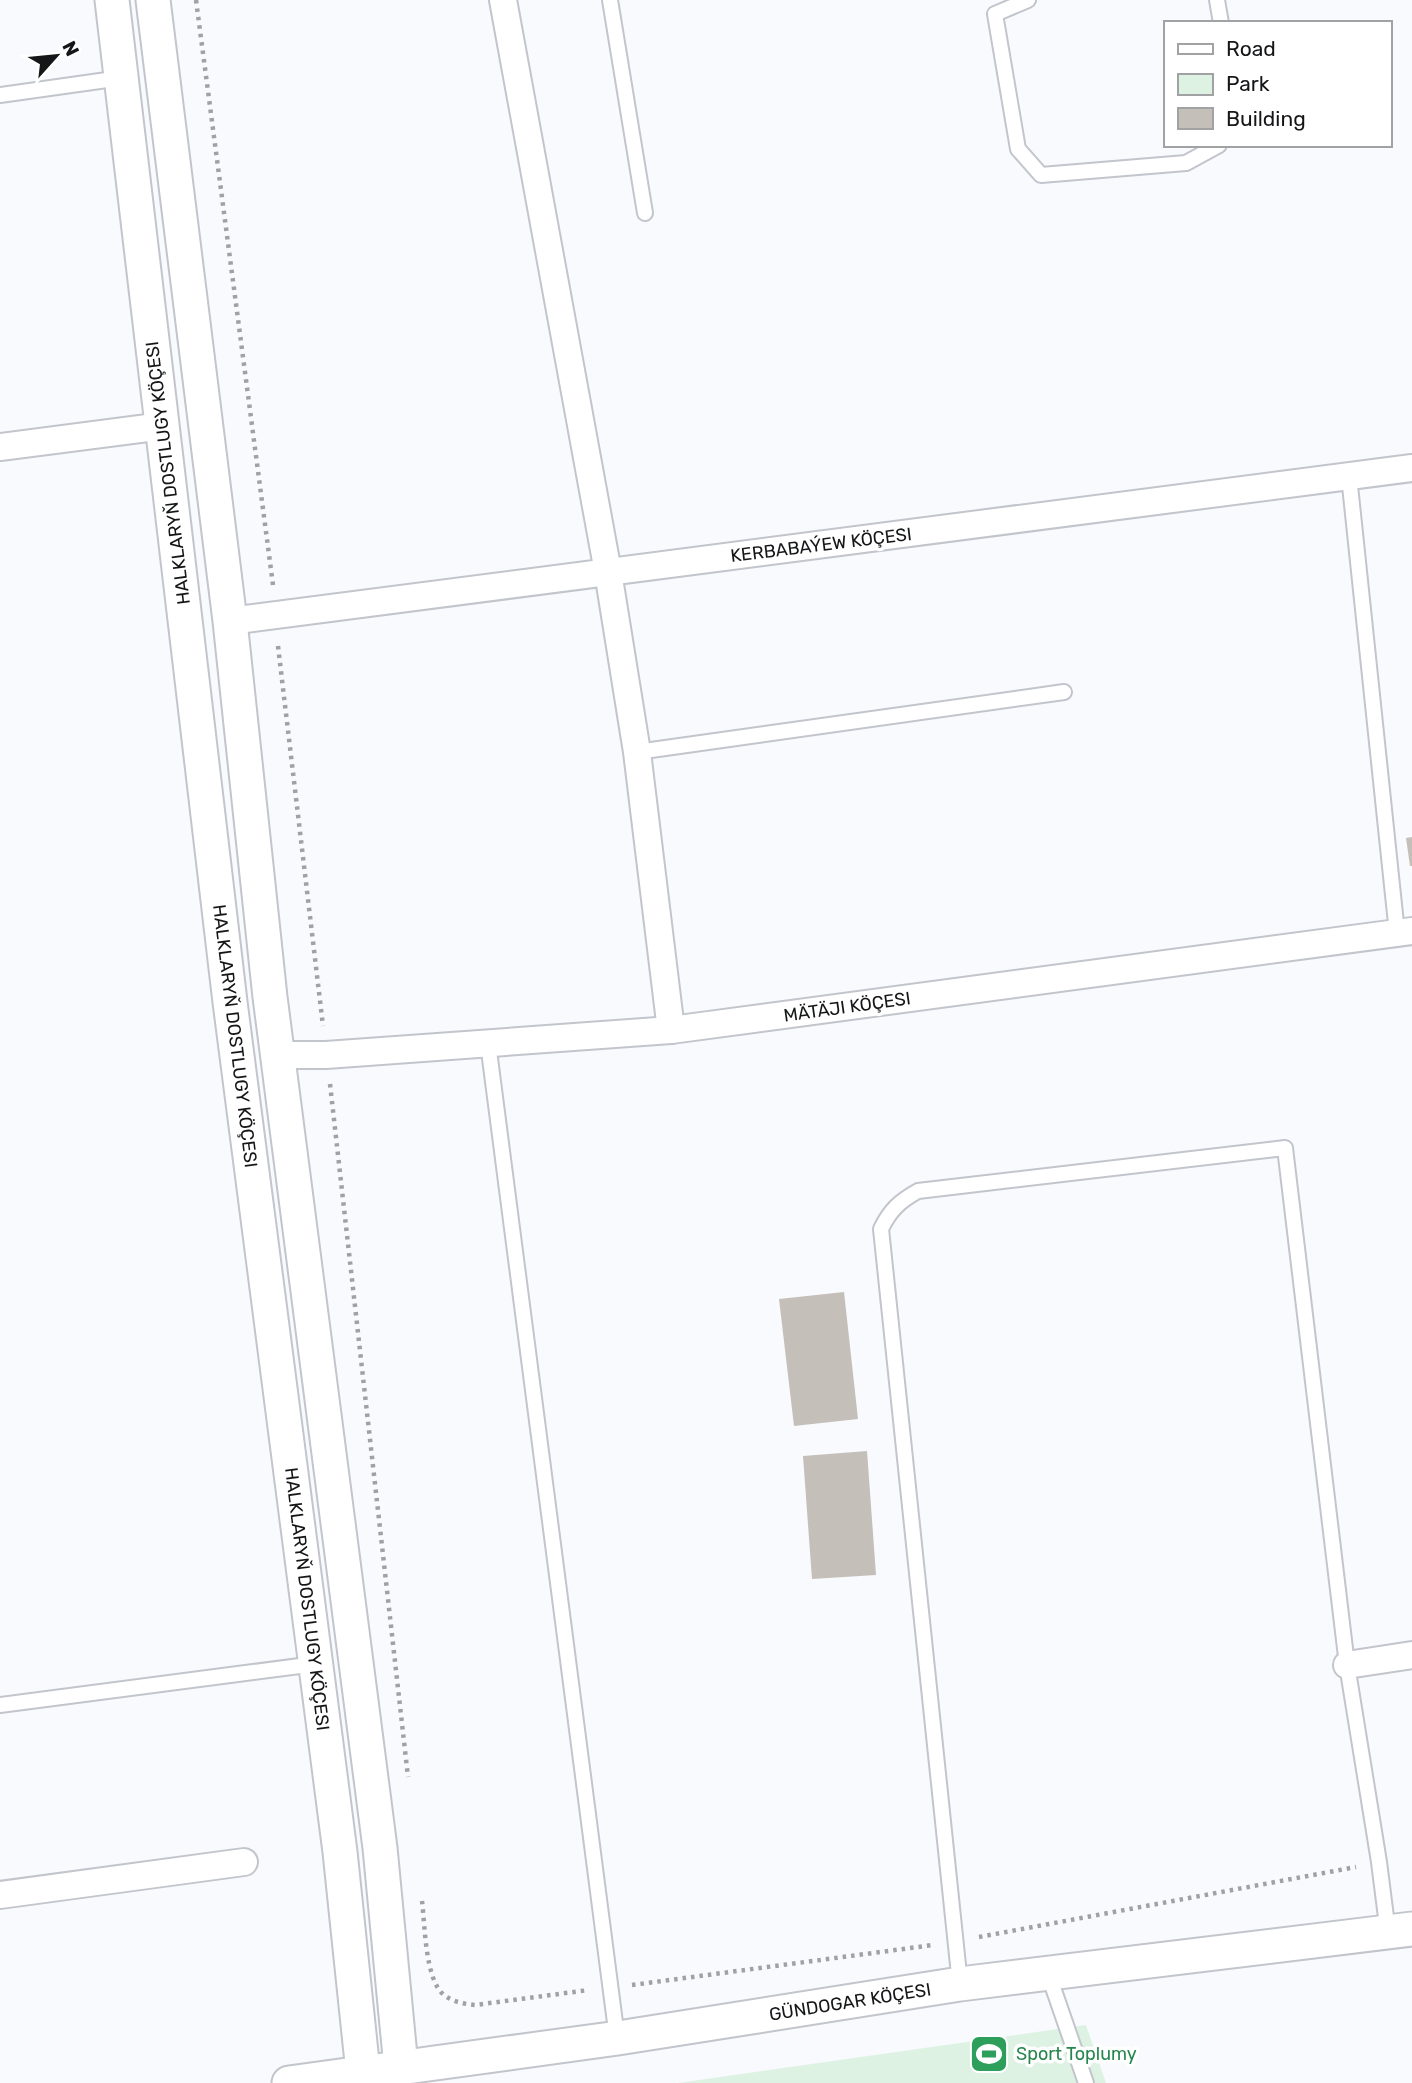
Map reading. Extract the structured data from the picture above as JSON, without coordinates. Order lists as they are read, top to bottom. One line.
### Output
{"streets":{"street":["HALKLARYŇ DOSTLUGY KÖÇESI","KERBABAÝEW KÖÇESI","MÄTÄJI KÖÇESI","GÜNDOGAR KÖÇESI"]},"crossings":[["HALKLARYŇ DOSTLUGY KÖÇESI","GÜNDOGAR KÖÇESI"]],"places":{"sports":["Sport Toplumy"]},"legend":["Road","Park","Building"],"north":"top right"}
